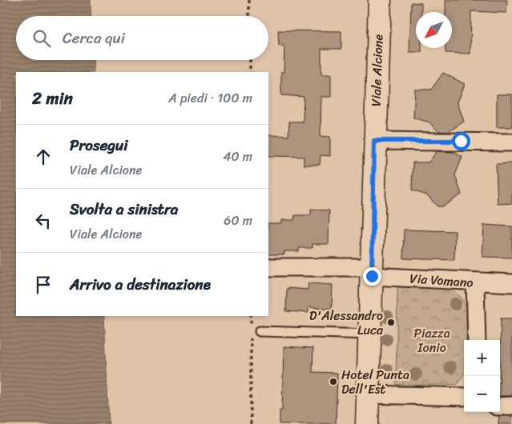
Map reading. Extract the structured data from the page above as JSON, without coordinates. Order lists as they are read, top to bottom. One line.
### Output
{"streets":{"street":["Viale Alcione","Via Vomano"]},"crossings":[["Viale Alcione","Via Vomano"]],"parks":["Piazza Ionio"],"places":["D'Alessandro Luca","Hotel Punta Dell'Est"],"north":"bottom left","page":{"search":"Cerca qui","heading":["2 min","A piedi · 100 m"],"list":[["Prosegui","Viale Alcione","40 m"],["Svolta a sinistra","Viale Alcione","60 m"],"Arrivo a destinazione"],"map_buttons":["+","−"]}}
